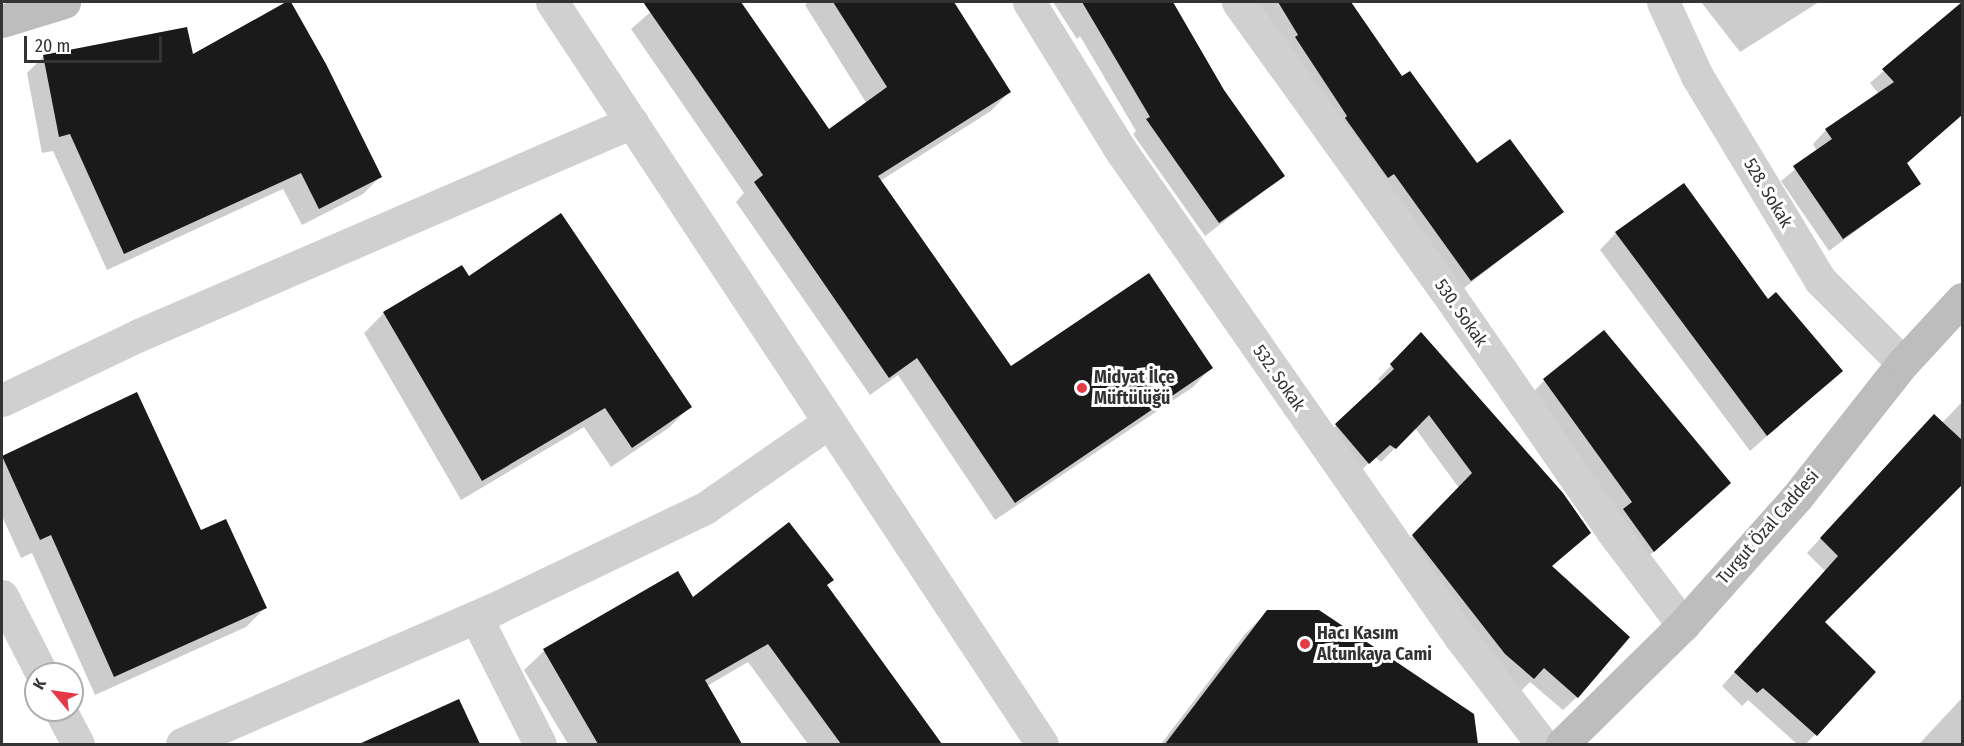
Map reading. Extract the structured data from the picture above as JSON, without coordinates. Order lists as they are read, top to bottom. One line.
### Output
{"streets":{"street":["528. Sokak","530. Sokak","532. Sokak","Turgut Özal Caddesi"]},"crossings":[["528. Sokak","Turgut Özal Caddesi"],["530. Sokak","Turgut Özal Caddesi"]],"places":["Midyat İlçe Müftülüğü","Hacı Kasım Altunkaya Cami"],"scale_bar":"20 m","north":"top left"}
